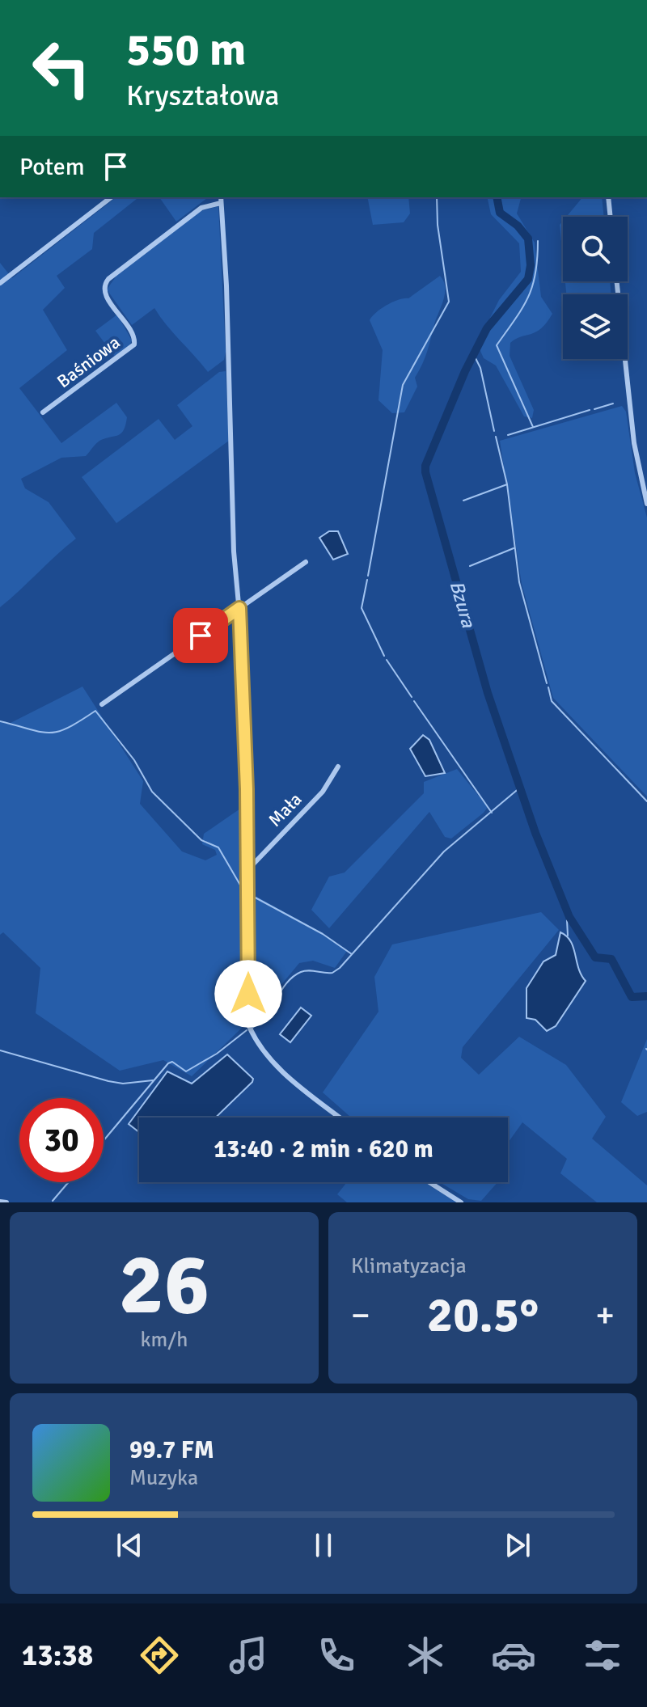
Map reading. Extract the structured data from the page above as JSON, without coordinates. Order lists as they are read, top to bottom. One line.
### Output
{"streets":{"street":["Baśniowa","Mała"]},"water":["Bzura"],"page":{"turn":["550 m","Kryształowa"],"then":"Potem","limit":"30","trip":"13:40 · 2 min · 620 m","tile":[["26","km/h"],"Klimatyzacja"],"heat":["−","20.5°","+"],"song":["99.7 FM","Muzyka"],"tabs":"13:38"}}
